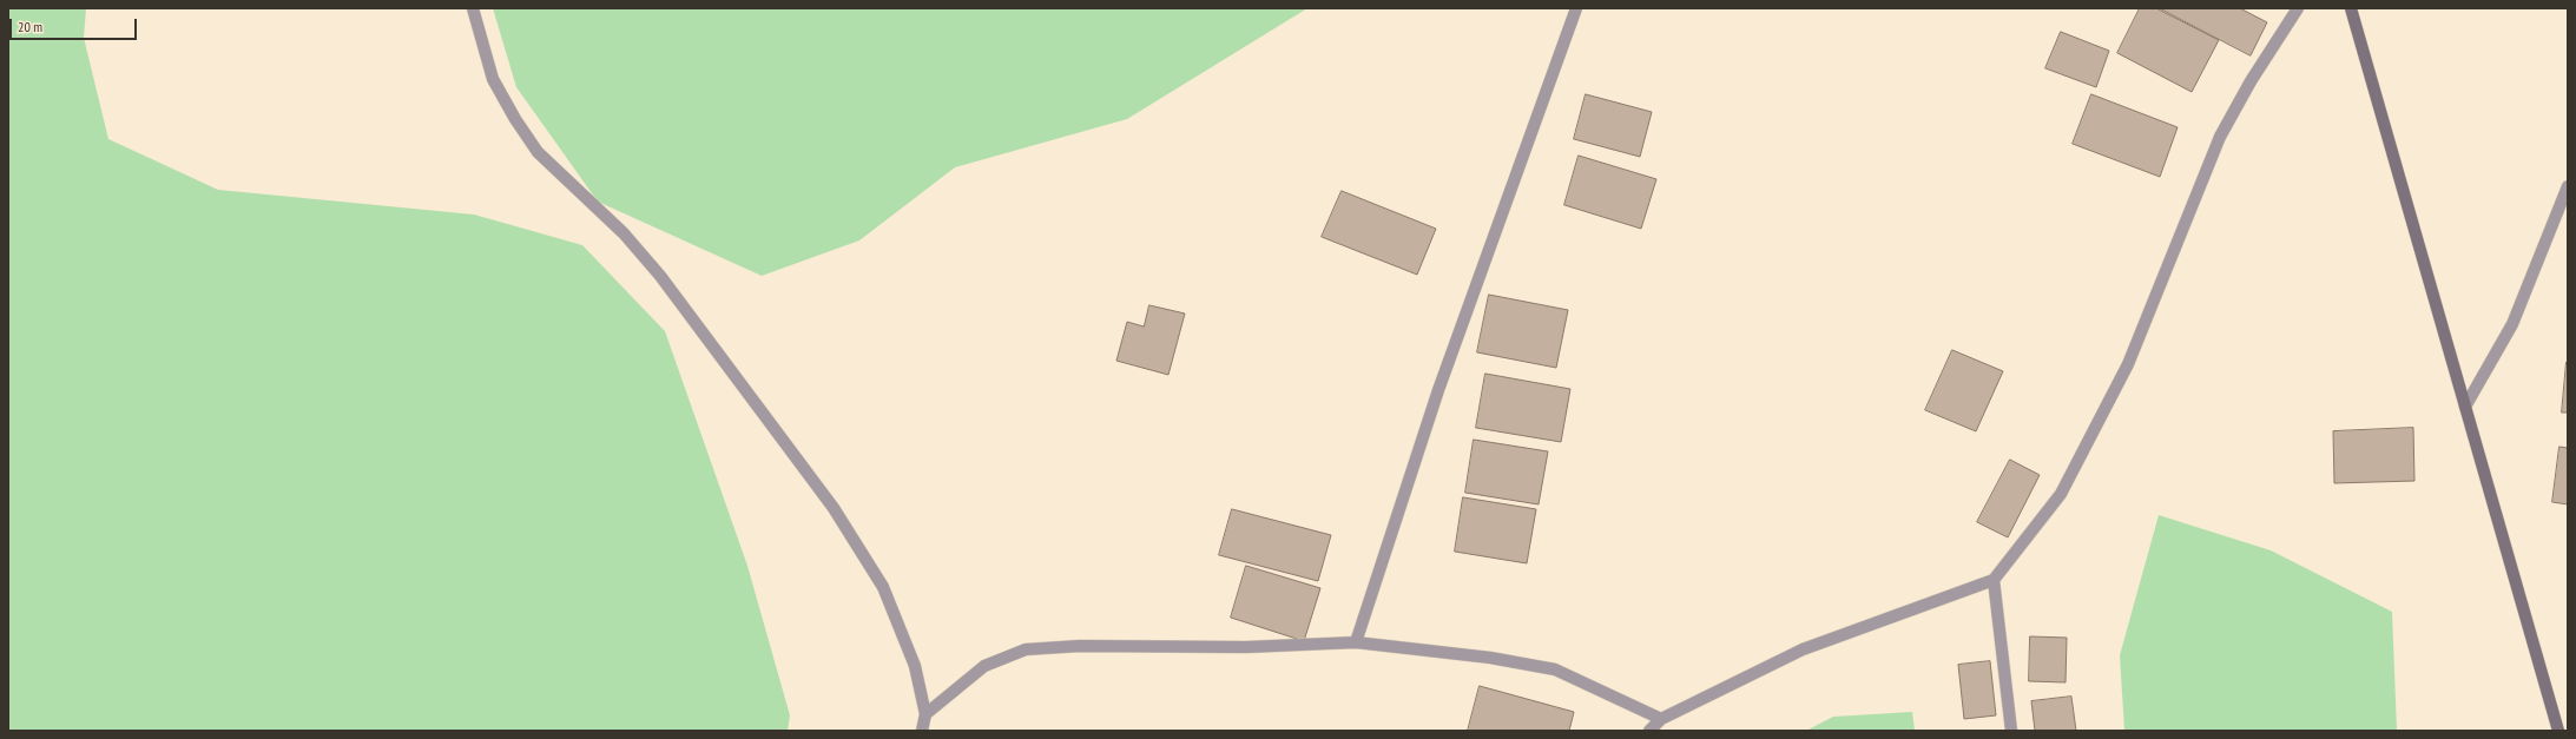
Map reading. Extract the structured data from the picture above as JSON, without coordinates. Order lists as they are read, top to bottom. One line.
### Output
{"scale_bar":"20 m"}
